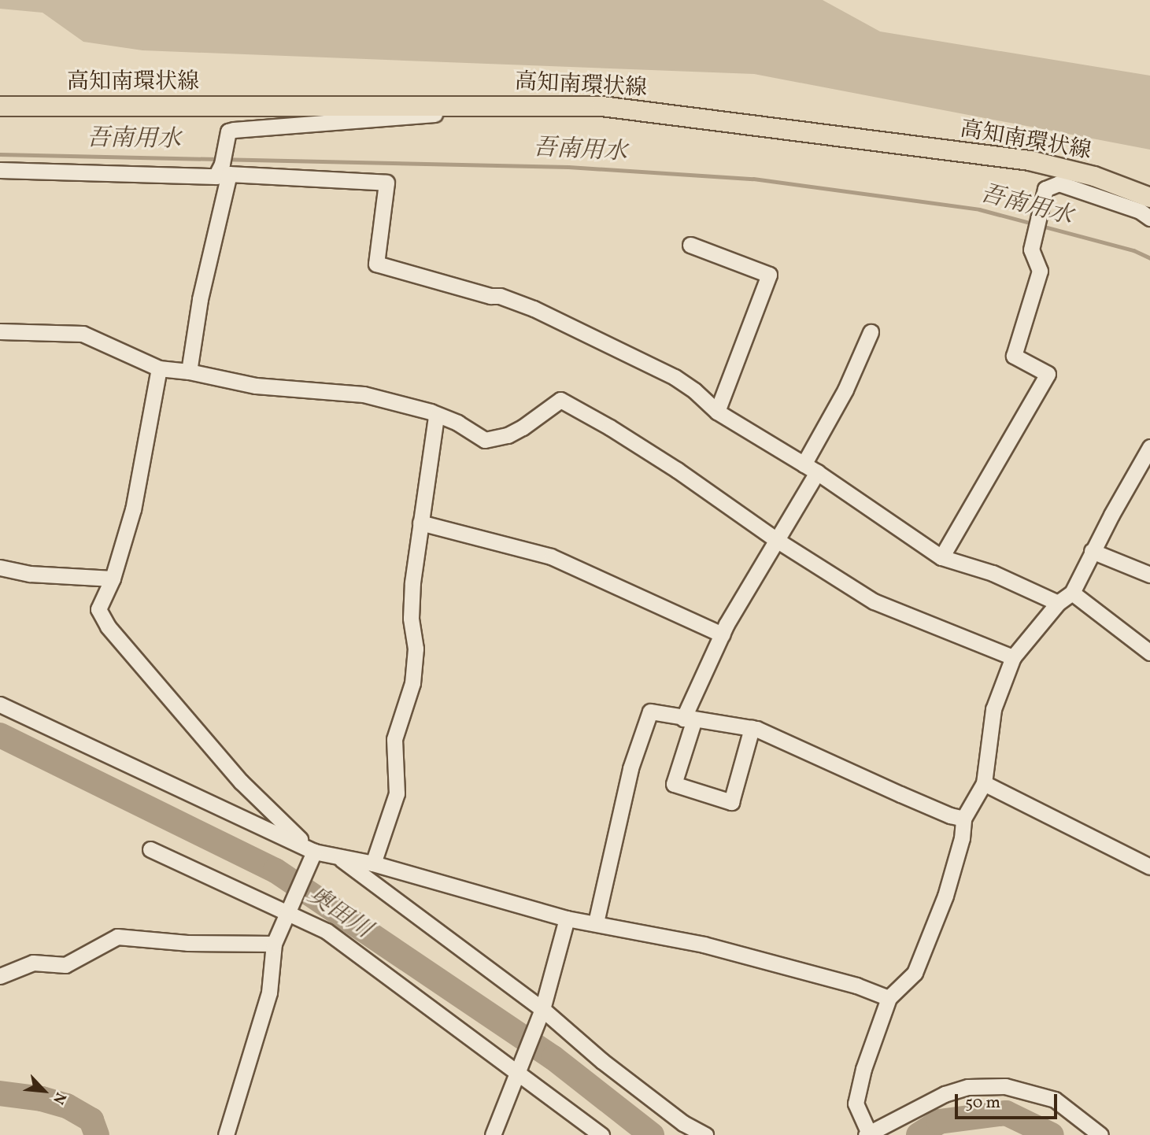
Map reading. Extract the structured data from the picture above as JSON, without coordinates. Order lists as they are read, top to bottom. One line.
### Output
{"streets":{"main road":["高知南環状線"]},"water":["吾南用水","奥田川"],"scale_bar":"50 m","north":"bottom right"}
